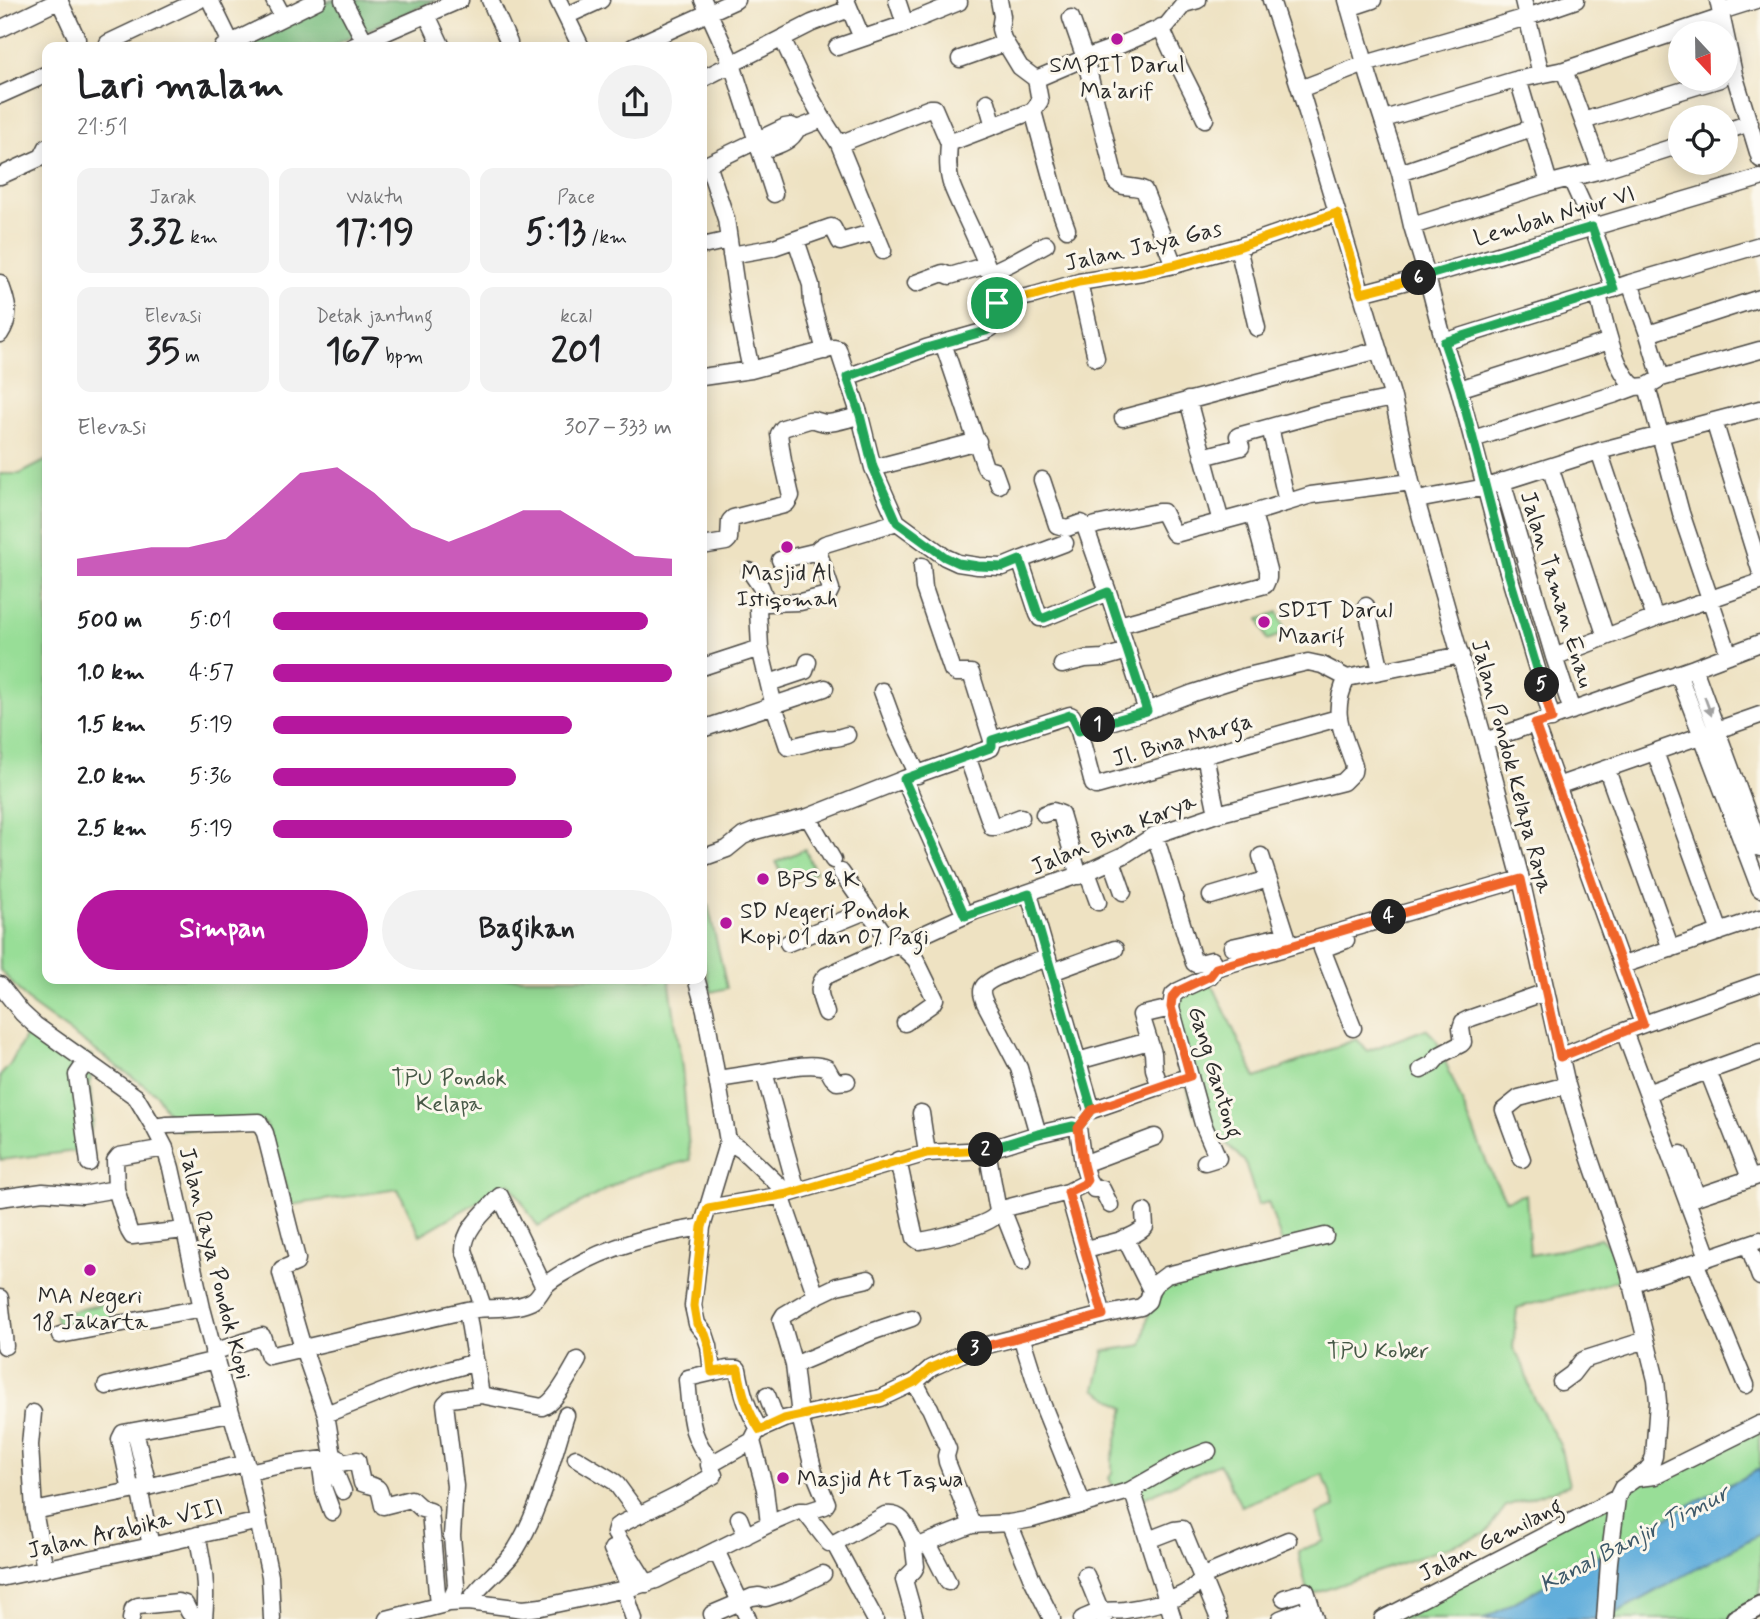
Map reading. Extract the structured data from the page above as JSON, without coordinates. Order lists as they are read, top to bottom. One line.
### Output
{"streets":{"street":["Lembah Nyiur VI","Jalan Jaya Gas","Jalan Taman Enau","Jl. Bina Marga","Jalan Pondok Kelapa Raya","Jalan Bina Karya","Gang Gantong","Jalan Raya Pondok Kopi","Jalan Arabika VIII","Jalan Gemilang"]},"crossings":[["Lembah Nyiur VI","Jalan Taman Enau"],["Lembah Nyiur VI","Jalan Pondok Kelapa Raya"],["Jalan Jaya Gas","Jalan Pondok Kelapa Raya"],["Jl. Bina Marga","Jalan Bina Karya"],["Jalan Pondok Kelapa Raya","Jalan Gemilang"],["Jalan Raya Pondok Kopi","Jalan Arabika VIII"]],"water":["Kanal Banjir Timur"],"parks":["TPU Pondok Kelapa","TPU Kober"],"places":["SMPIT Darul Ma'arif","Masjid Al Istiqomah","SDIT Darul Maarif","BPS & K","SD Negeri Pondok Kopi 01 dan 07 Pagi","MA Negeri 18 Jakarta","Masjid At Taqwa"],"north":"bottom","page":{"heading":["Lari malam","21:51"],"stats":[["Jarak","3.32 km"],["Waktu","17:19"],["Pace","5:13 /km"],["Elevasi","35 m"],["Detak jantung","167 bpm"],["kcal","201"]],"pins":["6","5","1","4","2","3"],"chart":["Elevasi","307–333 m"],"list":[{"name":"500 m","note":"5:01"},{"name":"1.0 km","note":"4:57"},{"name":"1.5 km","note":"5:19"},{"name":"2.0 km","note":"5:36"},{"name":"2.5 km","note":"5:19"}],"buttons":["Simpan","Bagikan"]}}
